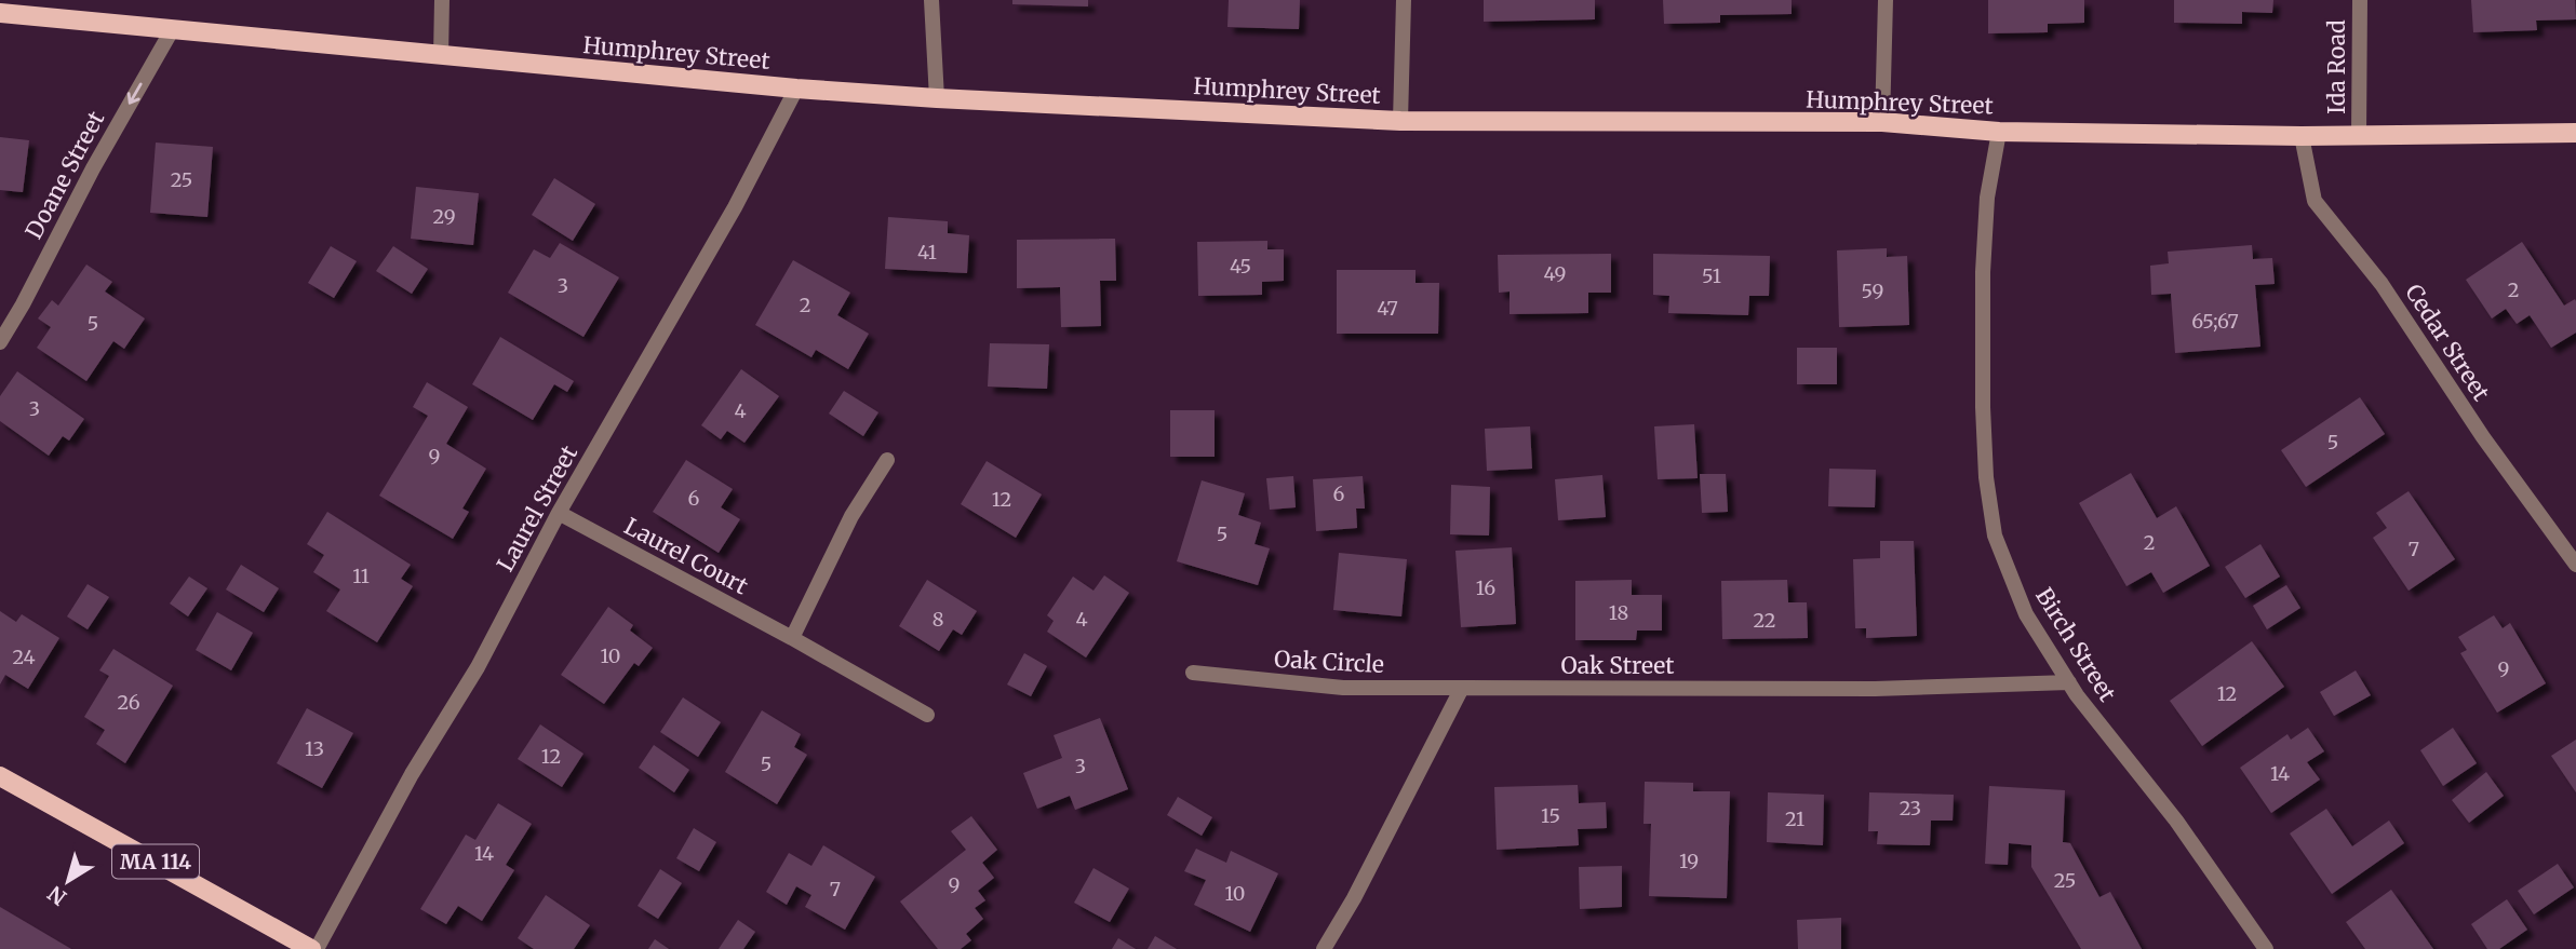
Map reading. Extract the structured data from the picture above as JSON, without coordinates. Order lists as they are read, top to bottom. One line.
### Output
{"streets":{"main road":["Humphrey Street","MA 114"],"street":["Ida Road","Doane Street","Cedar Street","Laurel Street","Laurel Court","Birch Street","Oak Circle","Oak Street"]},"crossings":[["Humphrey Street","Ida Road"],["Humphrey Street","Doane Street"],["Humphrey Street","Cedar Street"],["Humphrey Street","Laurel Street"],["Humphrey Street","Birch Street"],["Laurel Street","Laurel Court"],["Laurel Street","MA 114"],["Birch Street","Oak Street"],["Oak Circle","Oak Street"]],"one_way":["Doane Street"],"house_numbers":["25","29","41","45","49","51","3","2","59","2","47","65;67","5","3","4","5","9","6","6","12","5","2","7","11","16","18","8","4","22","10","24","9","12","26","13","12","5","3","14","23","15","21","14","19","25","9","7","10"],"north":"bottom left"}
